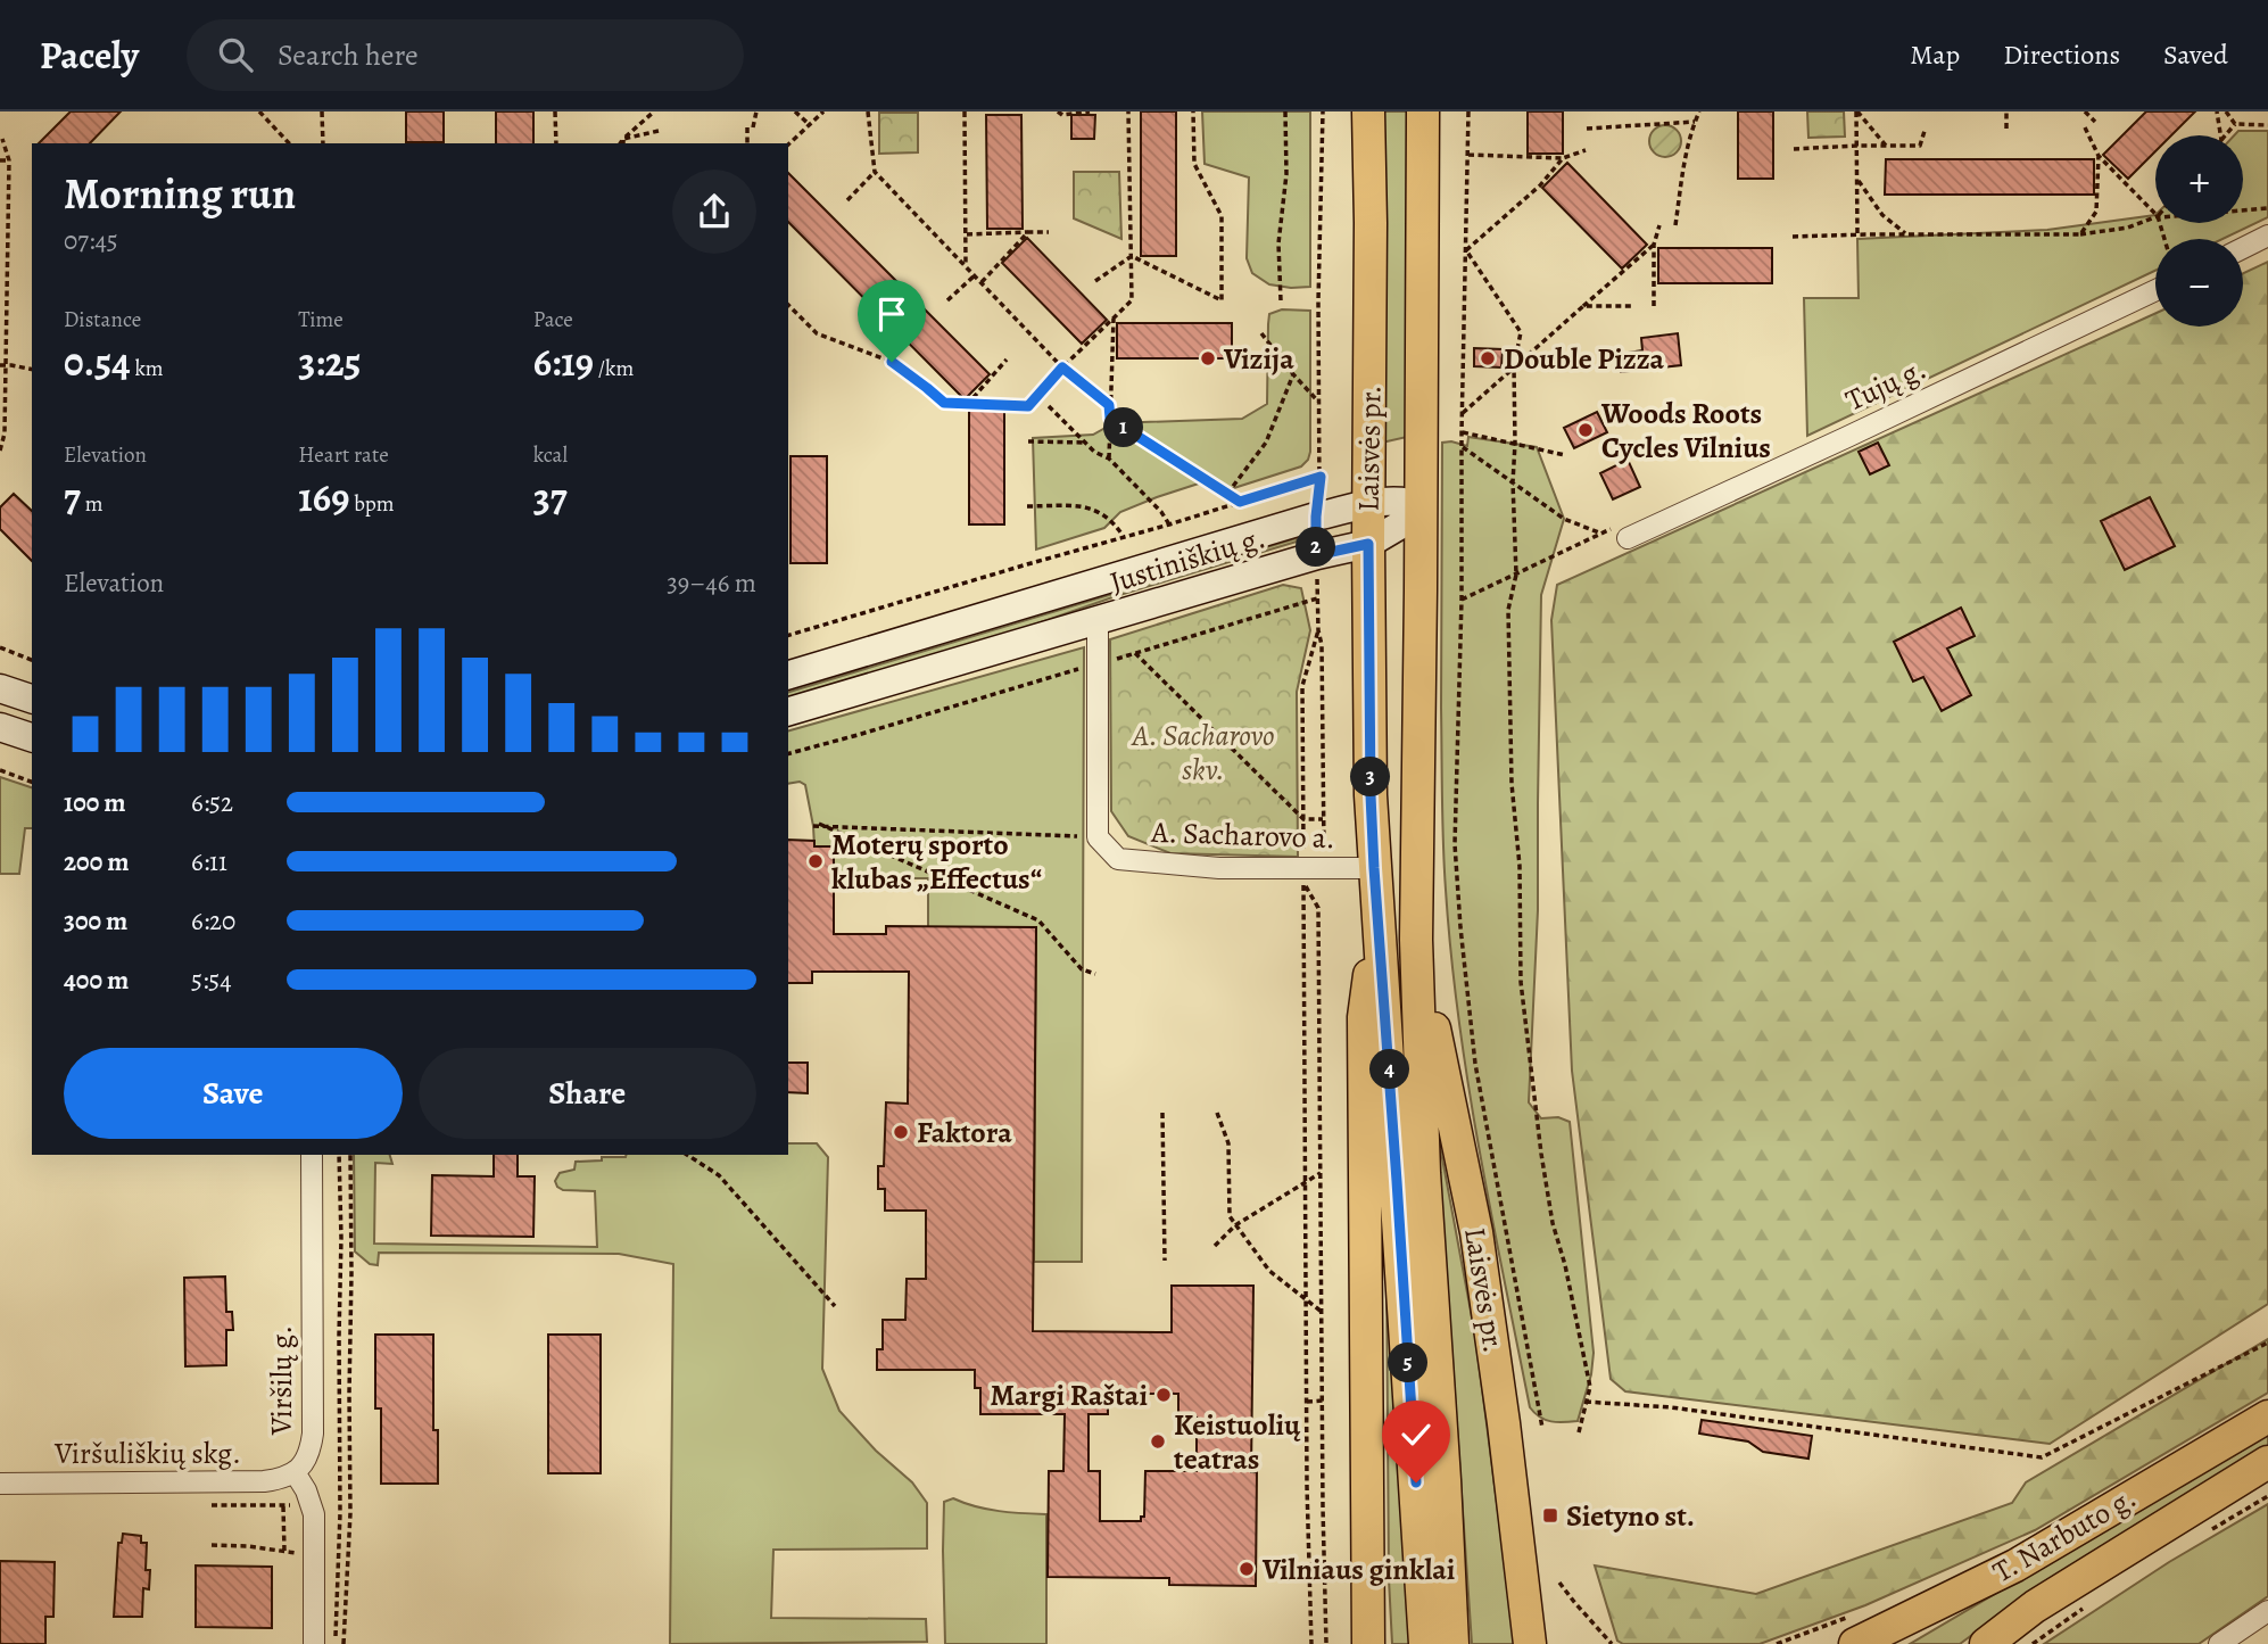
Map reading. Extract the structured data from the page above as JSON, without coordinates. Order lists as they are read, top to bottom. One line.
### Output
{"streets":{"main road":["Laisvės pr.","Justiniškių g.","T. Narbuto g."],"street":["Tujų g.","A. Sacharovo a.","Viršilų g.","Viršuliškių skg."]},"crossings":[["Laisvės pr.","Justiniškių g."],["Laisvės pr.","A. Sacharovo a."],["Viršilų g.","Viršuliškių skg."]],"parks":["A. Sacharovo skv."],"places":{"other":["Vizija","Double Pizza","Woods Roots Cycles Vilnius","Moterų sporto klubas „Effectus“","Faktora","Margi Raštai","Keistuolių teatras","Vilniaus ginklai"],"transit":["Sietyno st."]},"page":{"header":"Pacely","search":"Search here","nav":["Map","Directions","Saved"],"map_buttons":["+","−"],"heading":["Morning run","07:45"],"stats":[["Distance","0.54 km"],["Time","3:25"],["Pace","6:19 /km"],["Elevation","7 m"],["Heart rate","169 bpm"],["kcal","37"]],"pins":["1","2","3","4","5"],"chart":["Elevation","39–46 m"],"list":[{"name":"100 m","note":"6:52"},{"name":"200 m","note":"6:11"},{"name":"300 m","note":"6:20"},{"name":"400 m","note":"5:54"}],"buttons":["Save","Share"]}}
